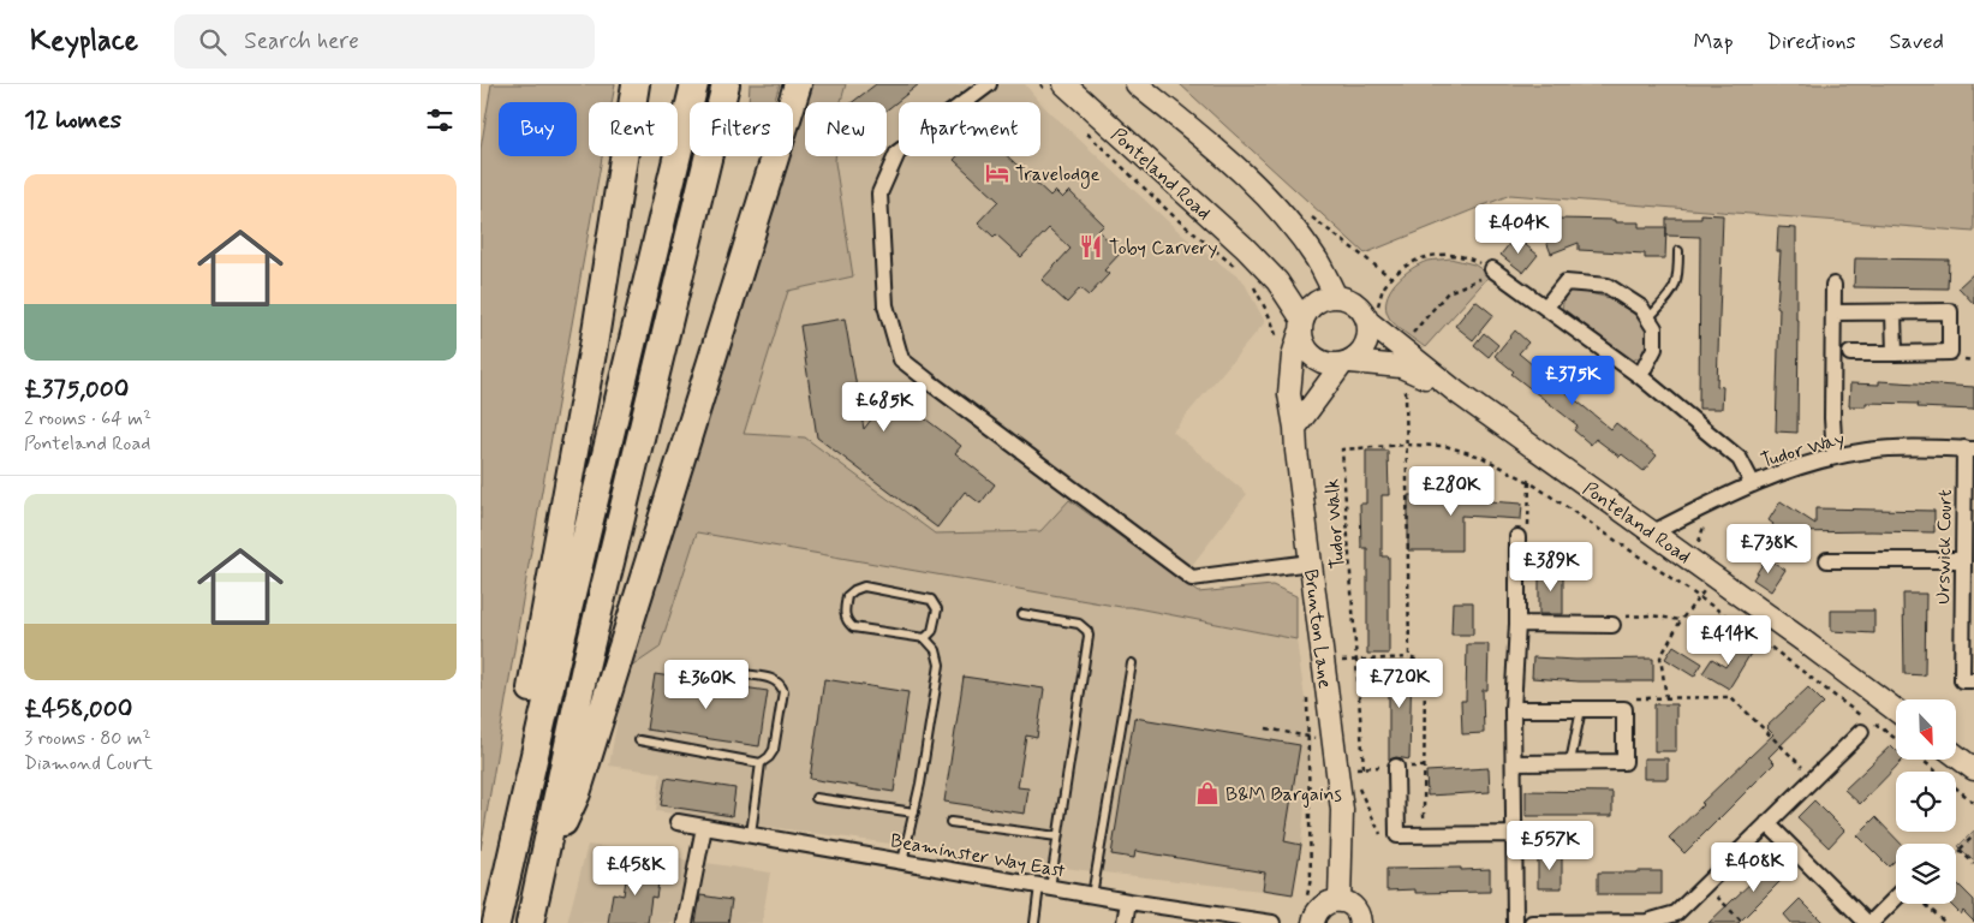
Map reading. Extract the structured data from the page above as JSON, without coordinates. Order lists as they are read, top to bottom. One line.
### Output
{"streets":{"main road":["Ponteland Road","Brunton Lane"],"street":["Tudor Way","Urswick Court","Beaminster Way East"],"path":["Tudor Walk"]},"crossings":[["Ponteland Road","Tudor Way"],["Ponteland Road","Brunton Lane"],["Tudor Way","Urswick Court"]],"places":{"hotel":["Travelodge"],"restaurant":["Toby Carvery"],"shop":["B&M Bargains"]},"north":"bottom right","page":{"header":"Keyplace","search":"Search here","nav":["Map","Directions","Saved"],"heading":"12 homes","chip":["Buy","Rent","Filters","New","Apartment"],"list":[{"name":"£375,000","note":"2 rooms · 64 m² · Ponteland Road"},{"name":"£458,000","note":"3 rooms · 80 m² · Diamond Court"}],"price":["£404K","£375K","£685K","£280K","£738K","£389K","£414K","£720K","£360K","£557K","£408K","£458K"]}}
